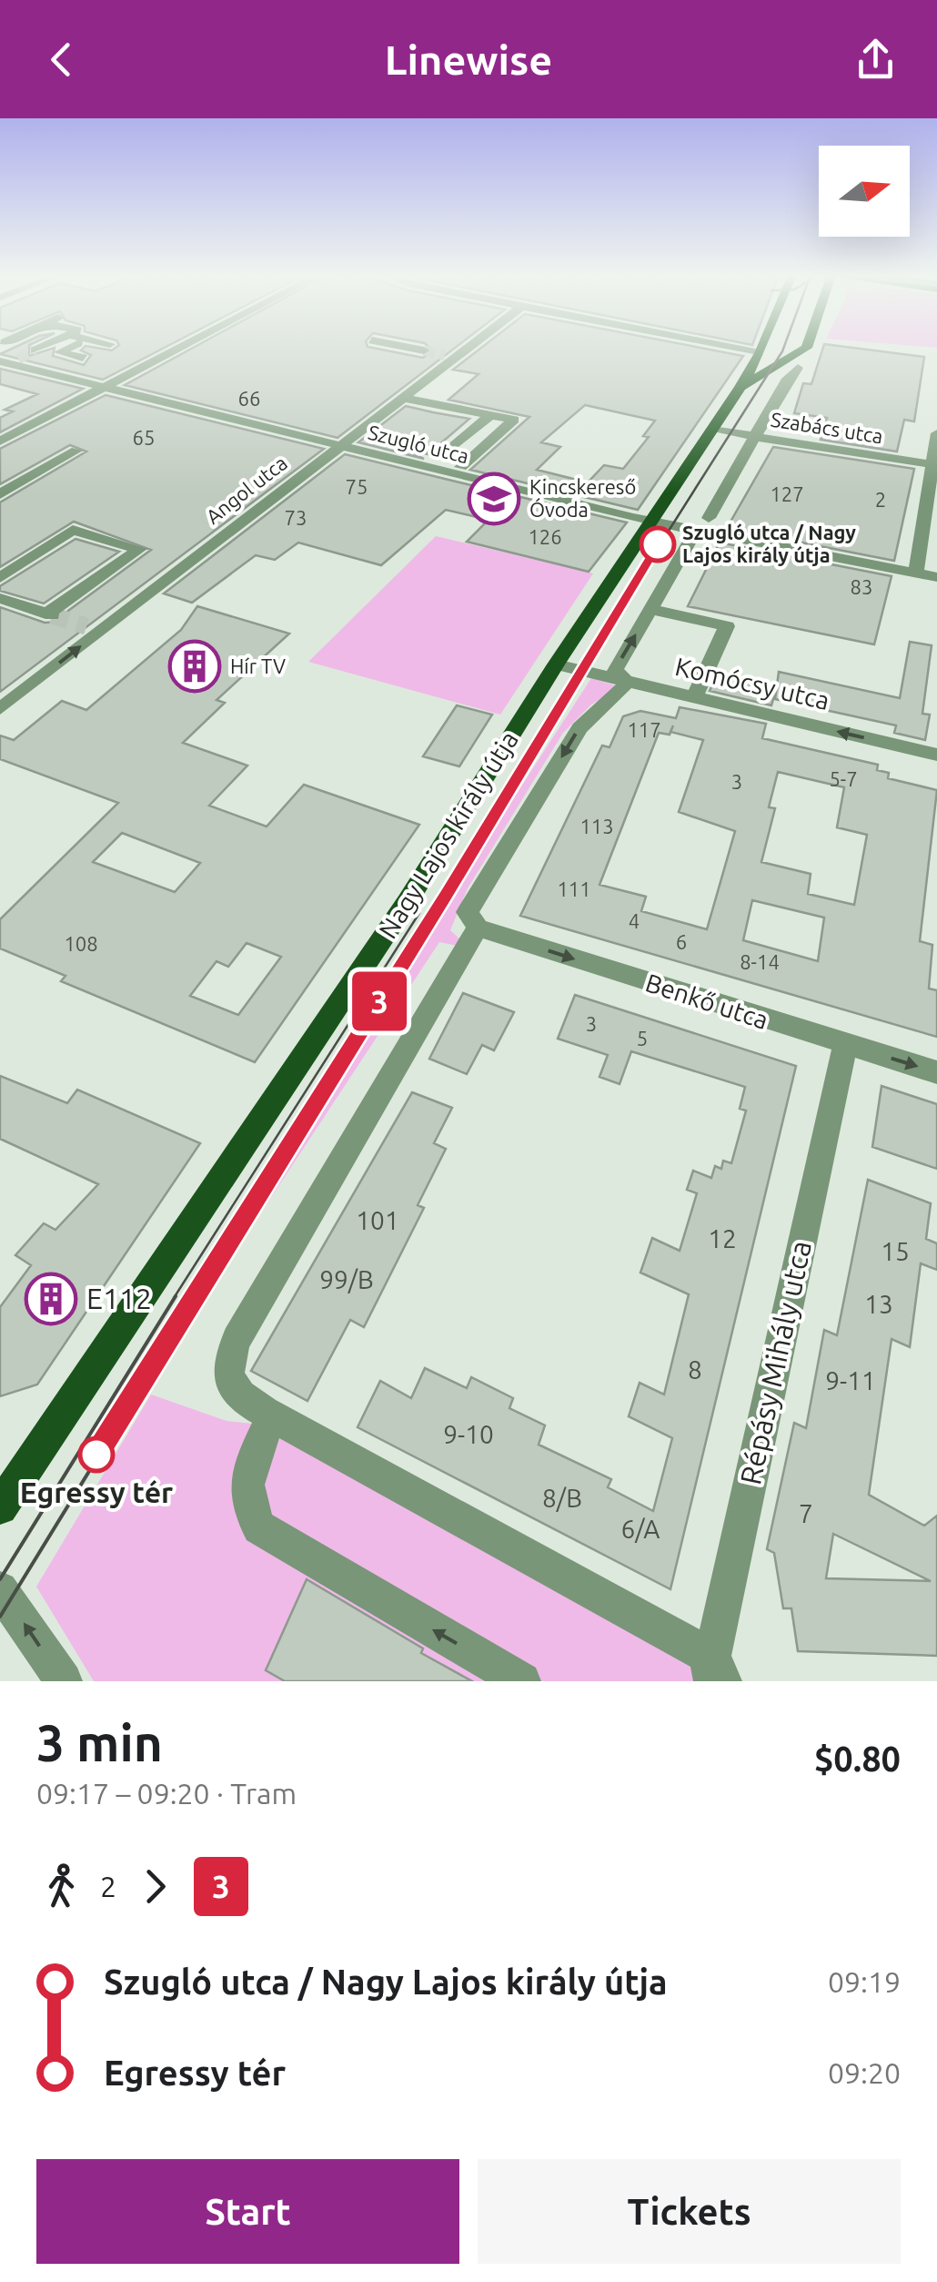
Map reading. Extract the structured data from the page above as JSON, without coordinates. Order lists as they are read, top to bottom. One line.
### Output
{"streets":{"main road":["Nagy Lajos király útja"],"street":["Szabács utca","Szugló utca","Angol utca","Komócsy utca","Benkő utca","Répásy Mihály utca"]},"crossings":[["Szabács utca","Nagy Lajos király útja"],["Szugló utca","Angol utca"],["Szugló utca","Nagy Lajos király útja"],["Komócsy utca","Nagy Lajos király útja"],["Benkő utca","Répásy Mihály utca"]],"one_way":["Komócsy utca","Benkő utca"],"places":{"school or university":["Kincskereső Óvoda"],"other":["Szugló utca / Nagy Lajos király útja","Egressy tér"],"building":["Hír TV","E112"]},"lines":["tram line 3"],"house_numbers":["66","65","75","127","2","73","126","83","117","5-7","3","113","111","4","6","108","8-14","3","5","101","12","15","99/B","13","8","9-11","9-10","8/B","7","6/A"],"north":"right","page":{"header":"Linewise","on_map":"3","heading":["3 min","09:17 – 09:20 · Tram","$0.80"],"legs":["2","3"],"list":[{"name":"Szugló utca / Nagy Lajos király útja","value":"09:19"},{"name":"Egressy tér","value":"09:20"}],"buttons":["Start","Tickets"]}}
